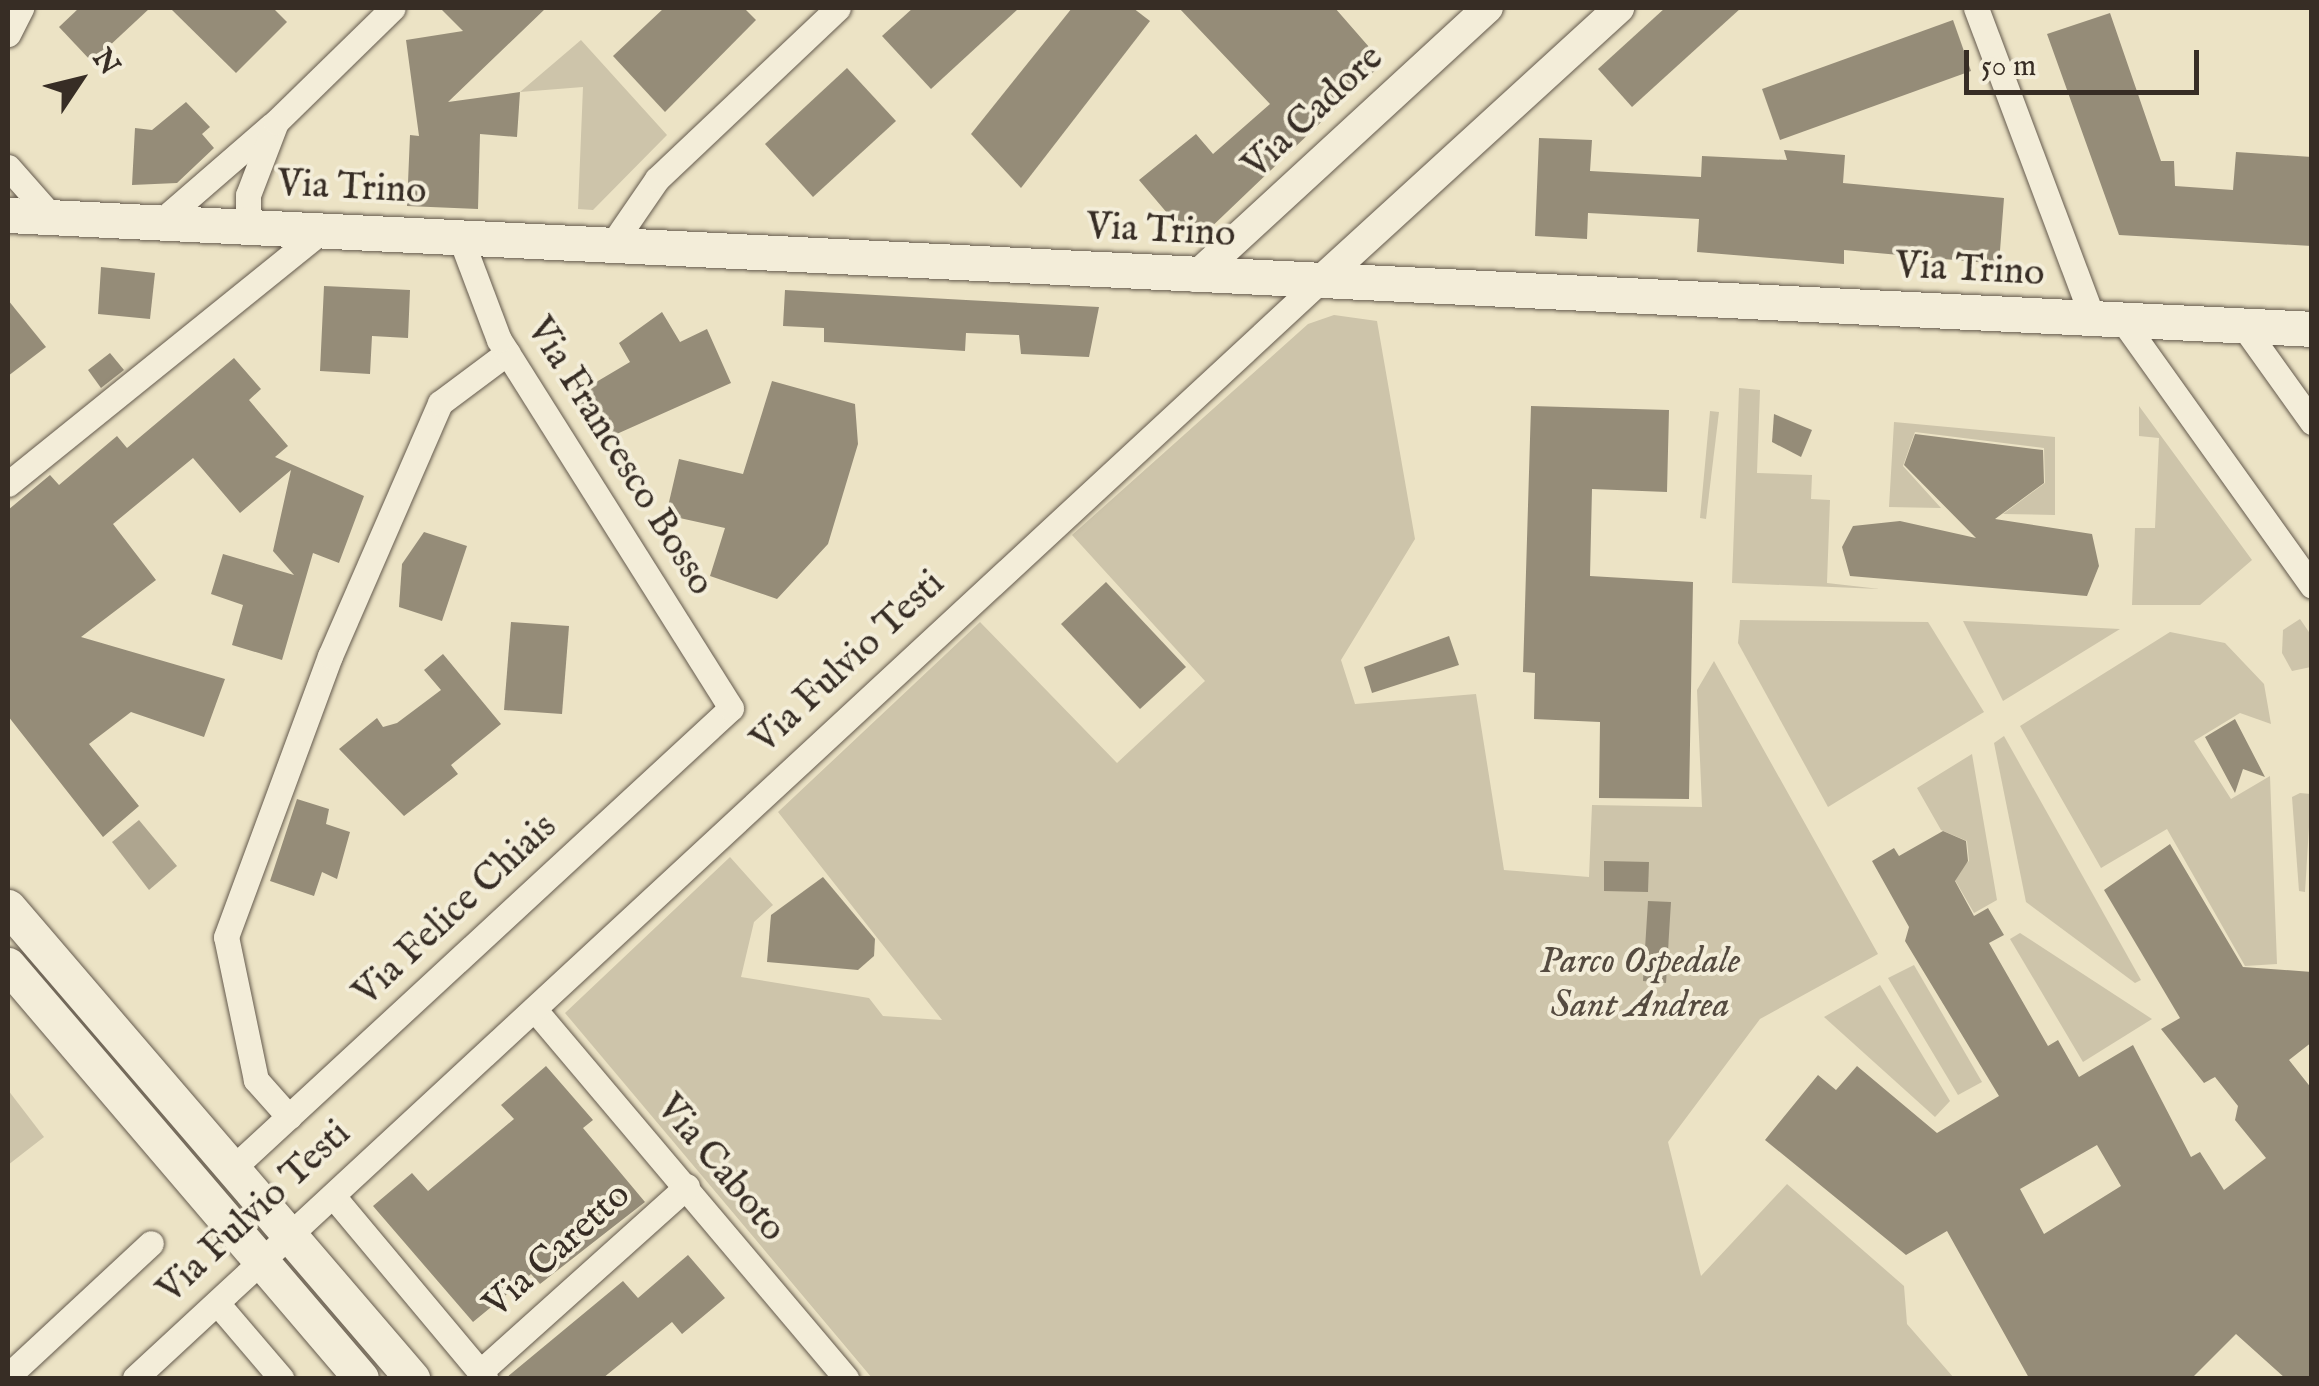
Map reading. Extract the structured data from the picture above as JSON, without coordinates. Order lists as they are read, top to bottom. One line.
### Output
{"streets":{"main road":["Via Trino"],"street":["Via Cadore","Via Francesco Bosso","Via Fulvio Testi","Via Felice Chiais","Via Caboto","Via Caretto"]},"crossings":[["Via Cadore","Via Trino"],["Via Trino","Via Francesco Bosso"],["Via Trino","Via Fulvio Testi"],["Via Francesco Bosso","Via Felice Chiais"],["Via Fulvio Testi","Via Caboto"],["Via Caboto","Via Caretto"]],"parks":["Parco Ospedale Sant Andrea"],"scale_bar":"50 m","north":"top right"}
